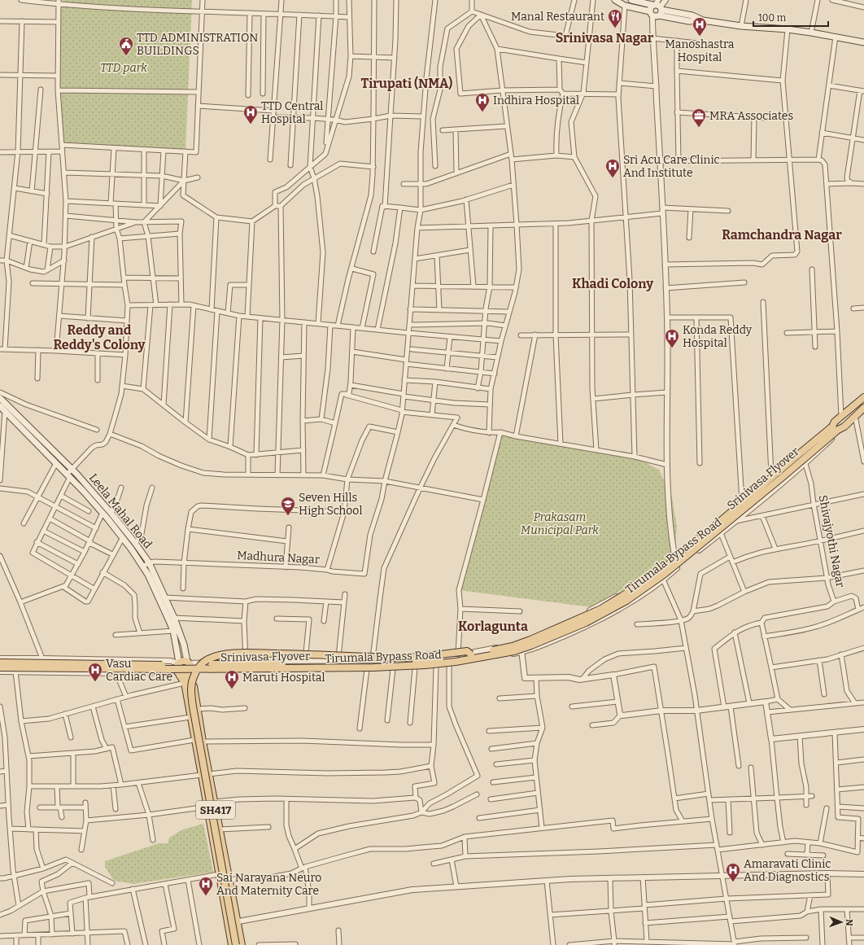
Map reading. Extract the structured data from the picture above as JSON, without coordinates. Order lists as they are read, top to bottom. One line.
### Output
{"streets":{"main road":["Srinivasa Flyover","Leela Mahal Road","Tirumala Bypass Road","SH417"],"street":["Shivajyothi Nagar","Madhura Nagar"]},"crossings":[["Srinivasa Flyover","Tirumala Bypass Road"],["Leela Mahal Road","Tirumala Bypass Road"],["Leela Mahal Road","Madhura Nagar"],["Leela Mahal Road","SH417"],["Shivajyothi Nagar","Tirumala Bypass Road"],["Tirumala Bypass Road","SH417"]],"districts":["Srinivasa Nagar","Tirupati (NMA)","Ramchandra Nagar","Khadi Colony","Reddy and Reddy's Colony","Korlagunta"],"parks":["TTD park","Prakasam Municipal Park"],"places":{"restaurant":["Manal Restaurant"],"hospital":["Manoshastra Hospital","Indhira Hospital","TTD Central Hospital","Sri Acu Care Clinic And Institute","Konda Reddy Hospital","Vasu Cardiac Care","Maruti Hospital","Amaravati Clinic And Diagnostics","Sai Narayana Neuro And Maternity Care"],"public building":["TTD ADMINISTRATION BUILDINGS"],"office":["MRA Associates"],"school or university":["Seven Hills High School"]},"scale_bar":"100 m","north":"right"}
